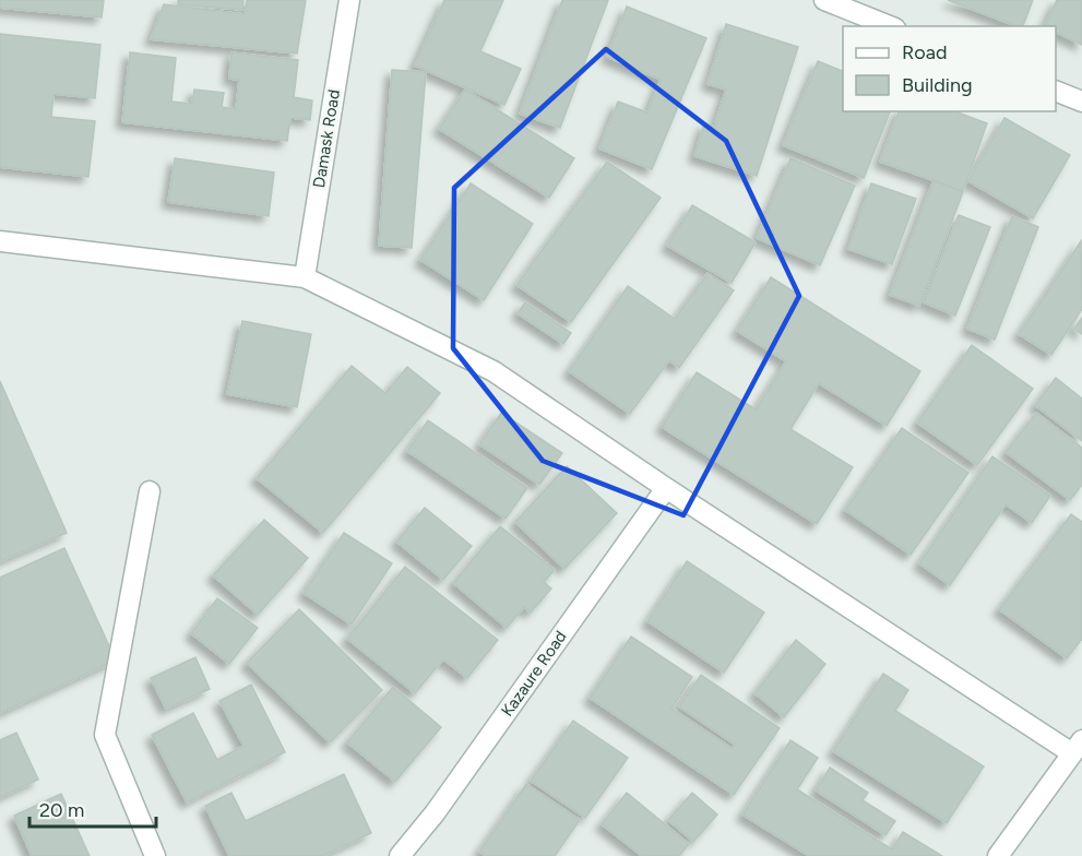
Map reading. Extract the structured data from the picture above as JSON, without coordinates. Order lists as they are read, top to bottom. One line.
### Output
{"streets":{"street":["Damask Road","Kazaure Road"]},"legend":["Road","Building"],"scale_bar":"20 m"}
